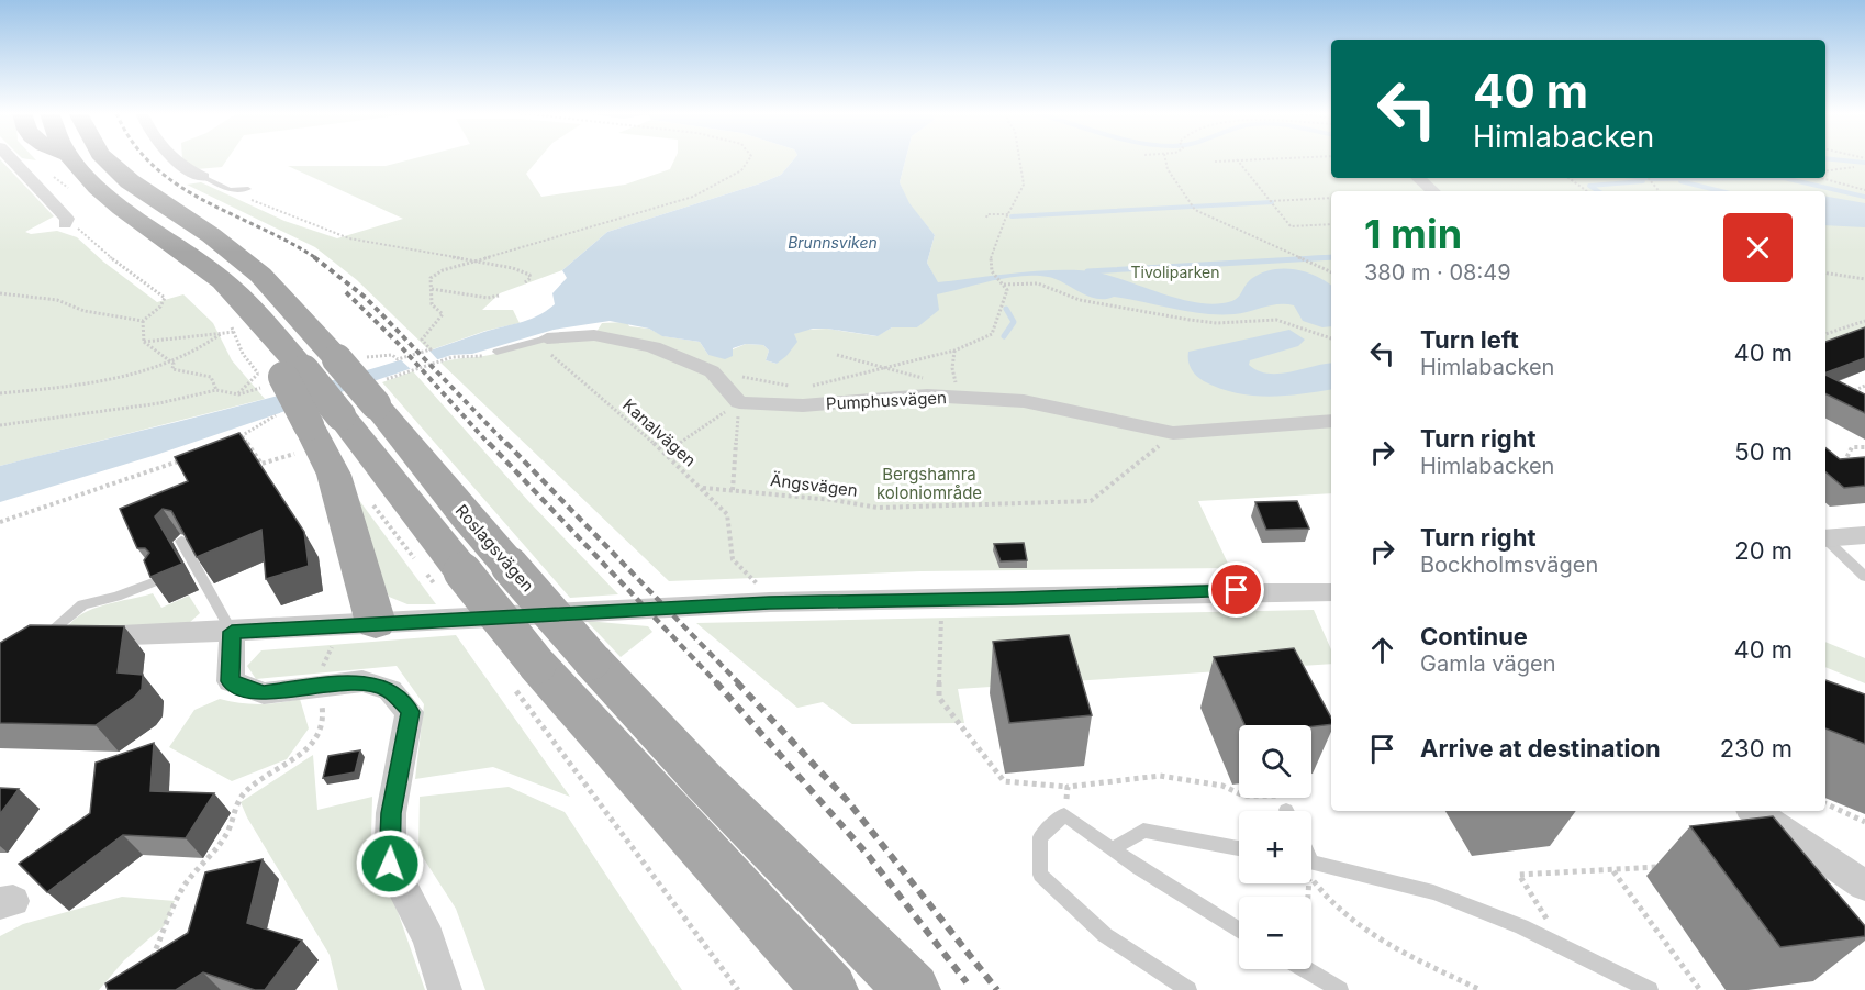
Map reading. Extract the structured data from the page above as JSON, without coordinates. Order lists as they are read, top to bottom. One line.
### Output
{"streets":{"main road":["Roslagsvägen"],"street":["Pumphusvägen"],"path":["Kanalvägen","Ängsvägen"]},"crossings":[["Pumphusvägen","Ängsvägen"],["Kanalvägen","Ängsvägen"]],"water":["Brunnsviken"],"parks":["Tivoliparken","Bergshamra koloniområde"],"page":{"turn":["40 m","Himlabacken"],"heading":["1 min","380 m · 08:49"],"list":[{"name":"Turn left","note":"Himlabacken","value":"40 m"},{"name":"Turn right","note":"Himlabacken","value":"50 m"},{"name":"Turn right","note":"Bockholmsvägen","value":"20 m"},{"name":"Continue","note":"Gamla vägen","value":"40 m"},{"name":"Arrive at destination","value":"230 m"}],"map_buttons":["+","−"]}}
